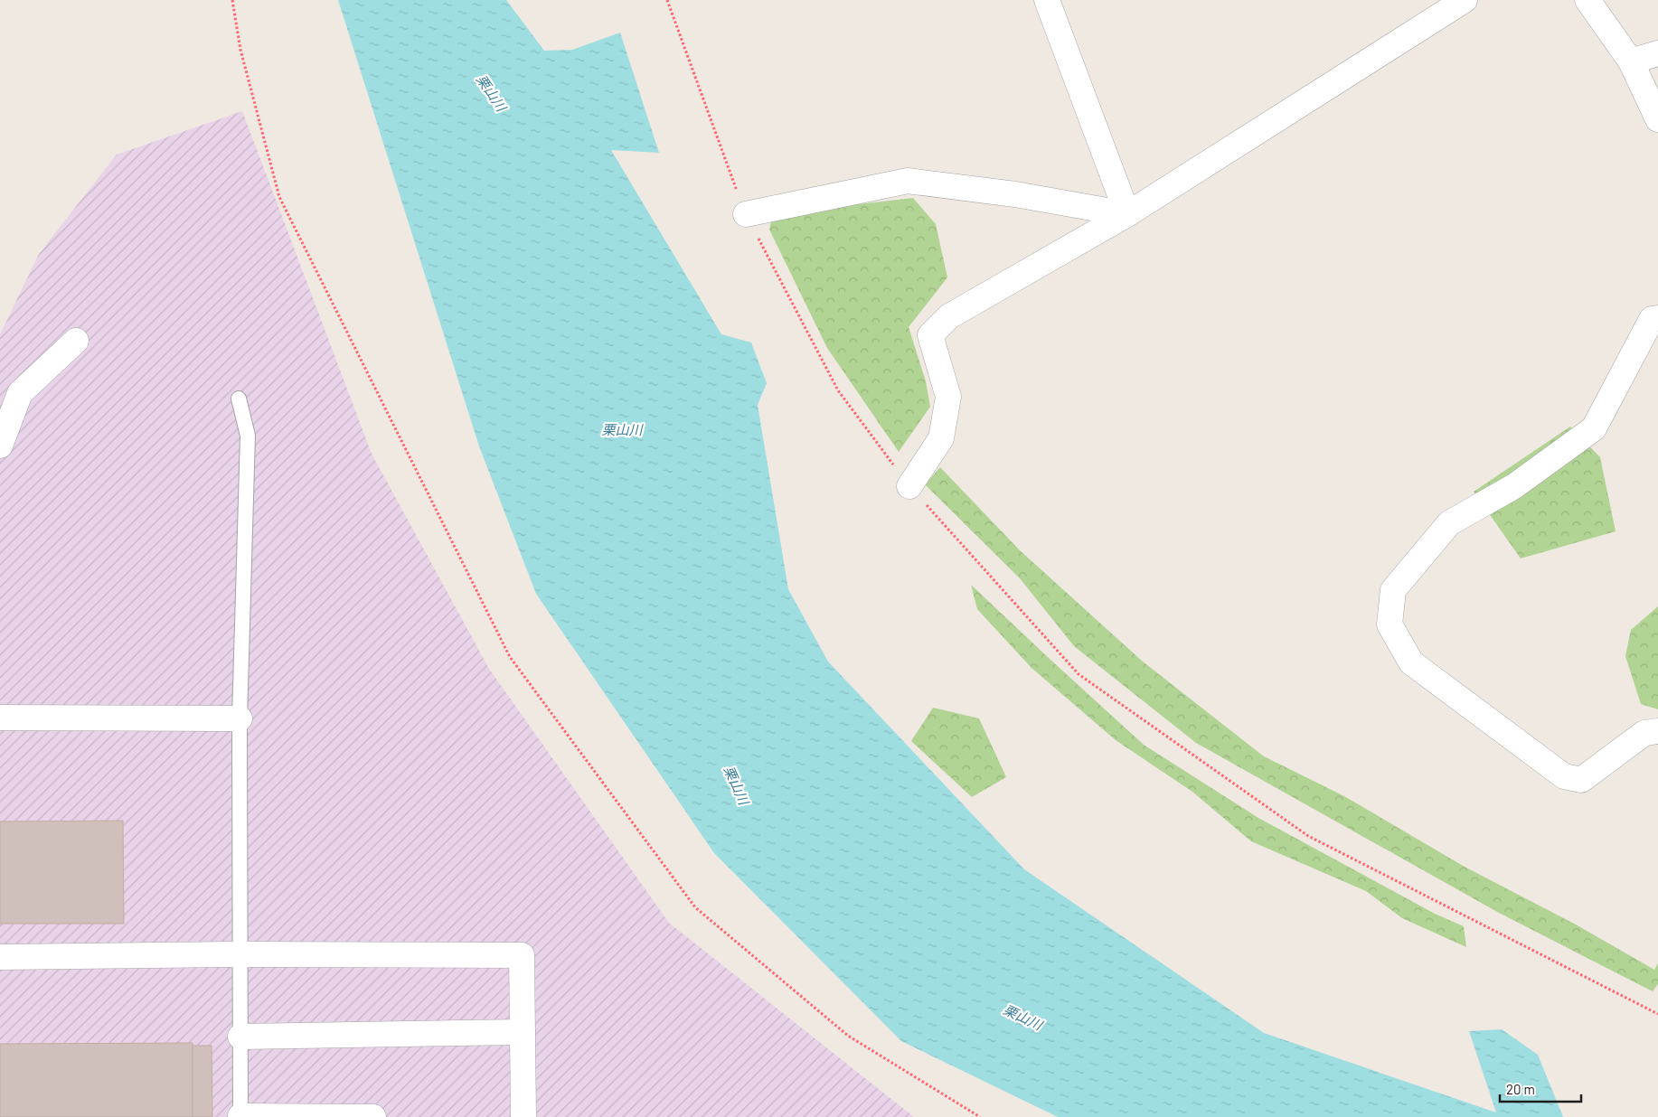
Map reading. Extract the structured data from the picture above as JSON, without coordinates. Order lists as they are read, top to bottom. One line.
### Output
{"water":["栗山川"],"scale_bar":"20 m"}
